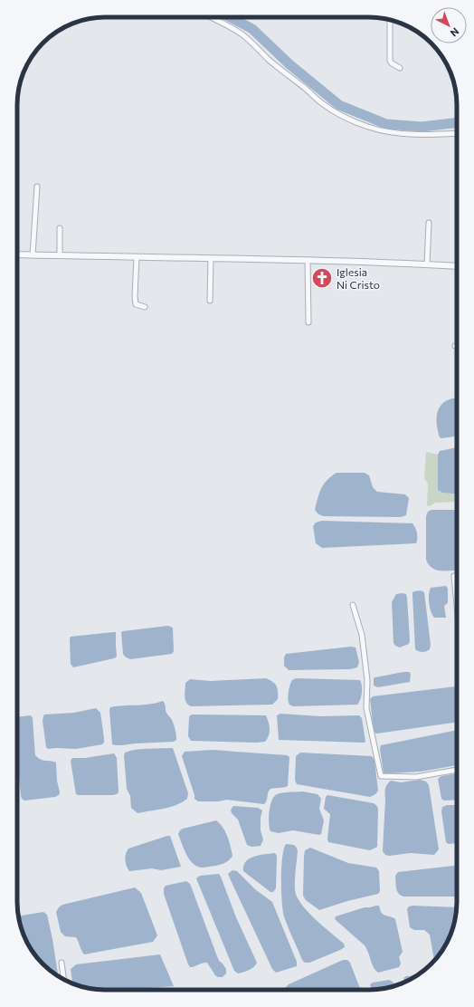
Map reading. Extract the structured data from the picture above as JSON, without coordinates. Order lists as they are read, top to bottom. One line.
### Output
{"places":{"church":["Iglesia Ni Cristo"]},"north":"bottom right"}
